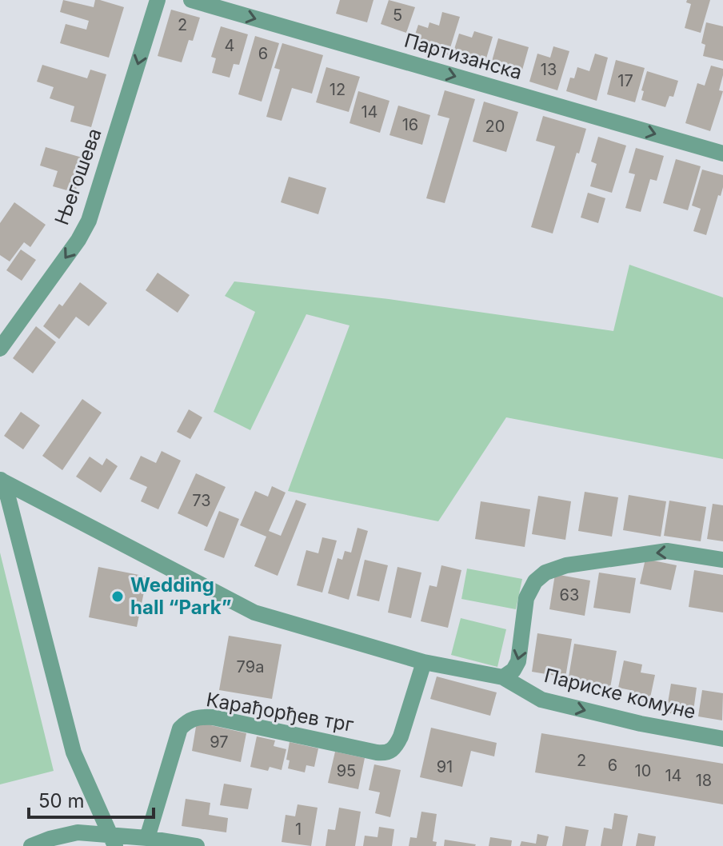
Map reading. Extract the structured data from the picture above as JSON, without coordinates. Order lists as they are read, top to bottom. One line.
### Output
{"streets":{"street":["Партизанска","Његошева","Париске комуне","Карађорђев трг"]},"one_way":["Партизанска","Његошева","Париске комуне"],"places":["Wedding hall “Park”"],"house_numbers":["5","2","4","6","13","17","12","14","16","20","73","63","79a","97","2","6","91","95","10","14","18","1"],"scale_bar":"50 m"}
